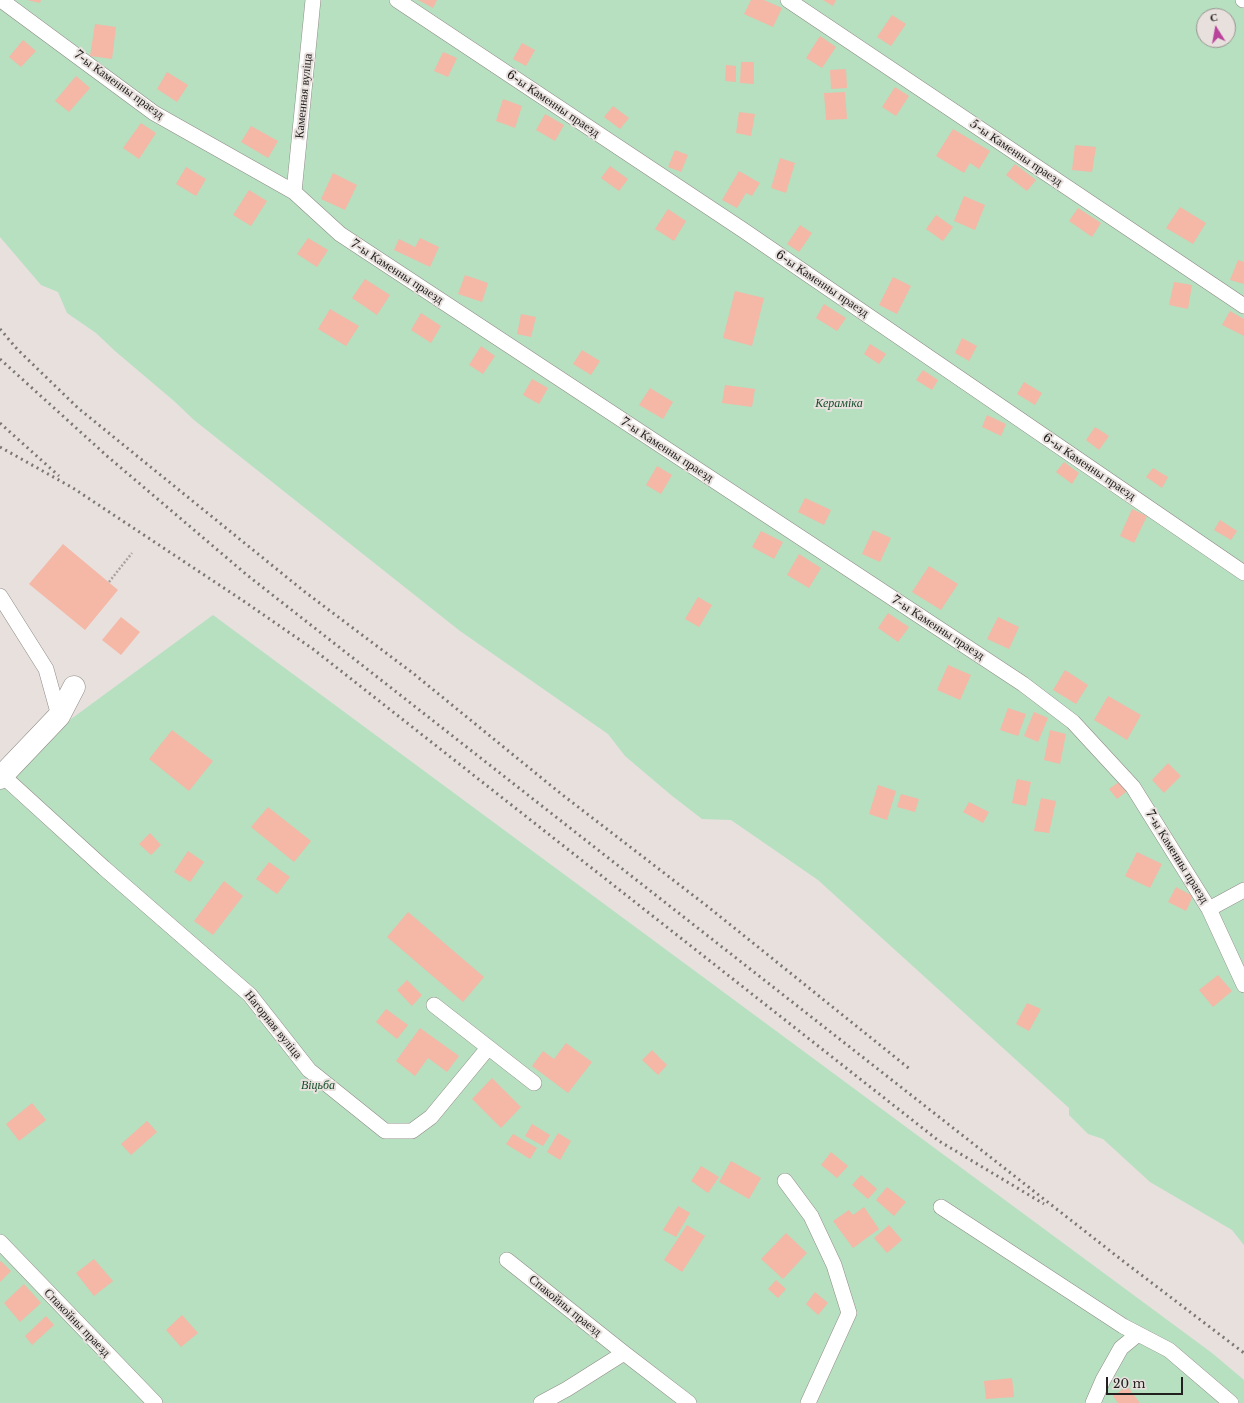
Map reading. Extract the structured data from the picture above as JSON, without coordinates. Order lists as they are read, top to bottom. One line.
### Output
{"streets":{"lane":["7-ы Каменны праезд","Каменная вуліца","6-ы Каменны праезд","5-ы Каменны праезд","Нагорная вуліца","Спакойны праезд"]},"crossings":[["7-ы Каменны праезд","Каменная вуліца"]],"parks":["Кераміка","Віцьба"],"scale_bar":"20 m","north":"top"}
